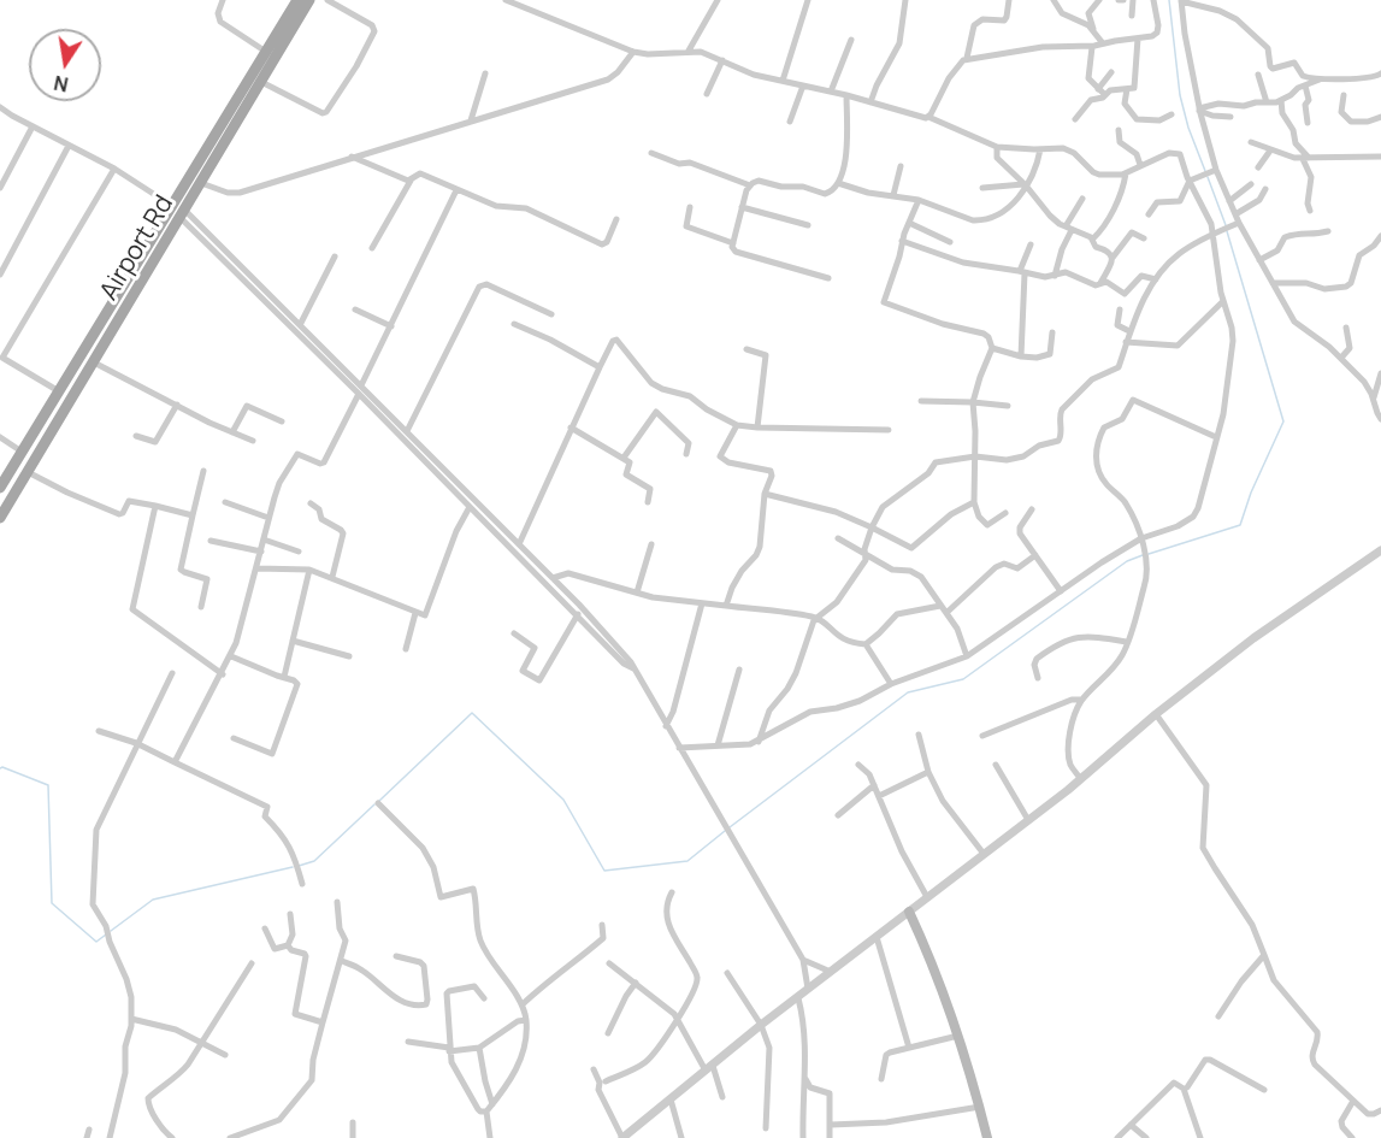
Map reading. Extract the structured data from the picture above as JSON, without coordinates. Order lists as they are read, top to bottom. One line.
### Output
{"streets":{"main road":["Airport Rd"]},"north":"bottom"}
